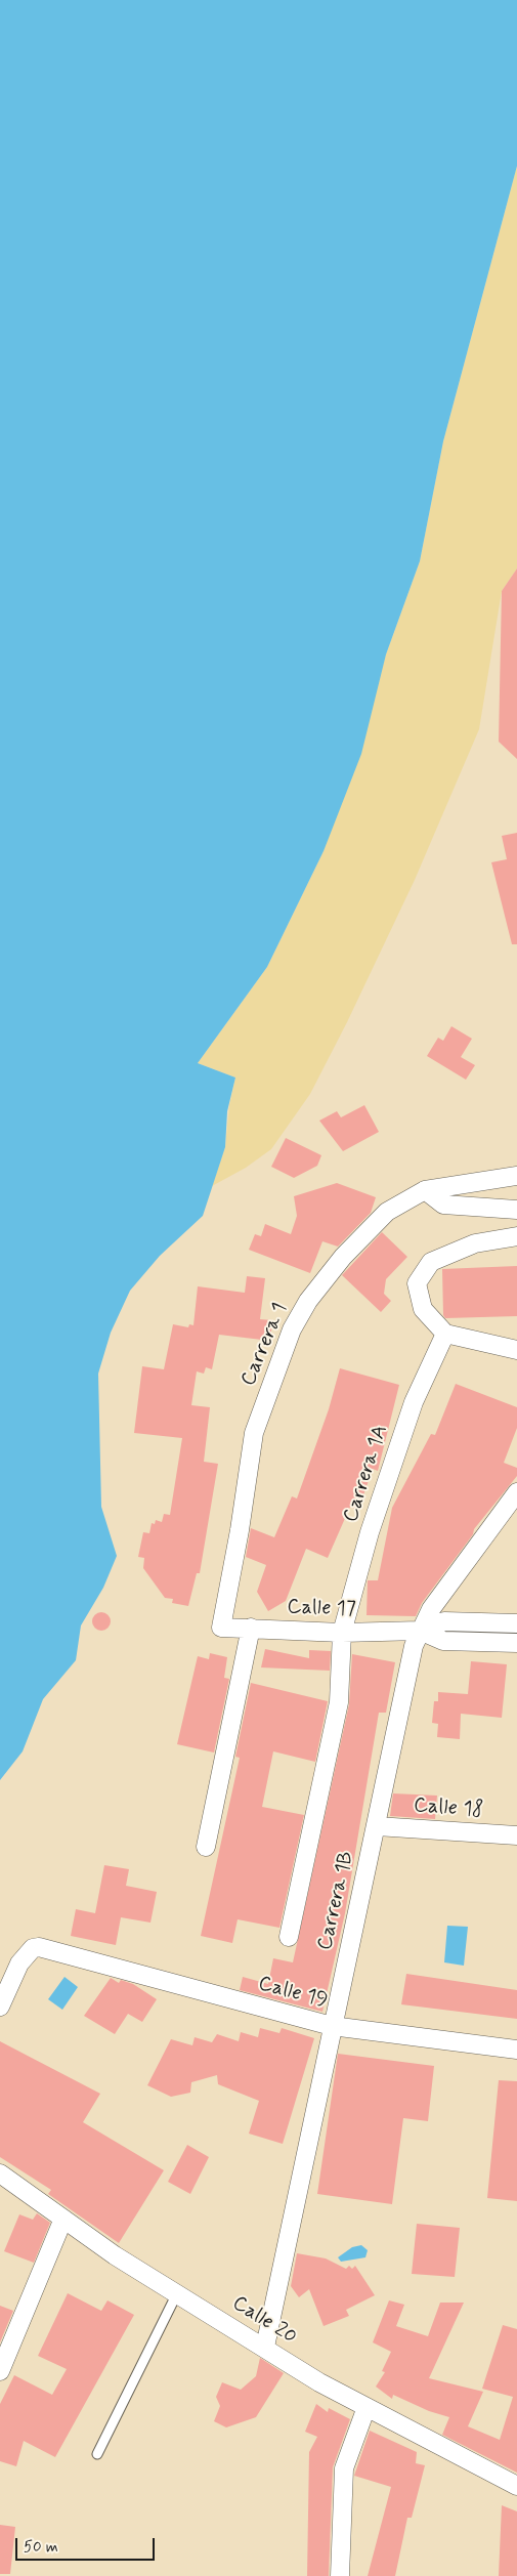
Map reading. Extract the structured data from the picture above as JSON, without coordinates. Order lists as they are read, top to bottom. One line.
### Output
{"streets":{"street":["Carrera 1","Carrera 1A","Calle 17","Calle 18","Carrera 1B","Calle 19","Calle 20"]},"crossings":[["Carrera 1","Calle 17"],["Carrera 1A","Calle 17"],["Calle 17","Carrera 1B"],["Calle 18","Carrera 1B"],["Carrera 1B","Calle 19"],["Carrera 1B","Calle 20"]],"scale_bar":"50 m"}
